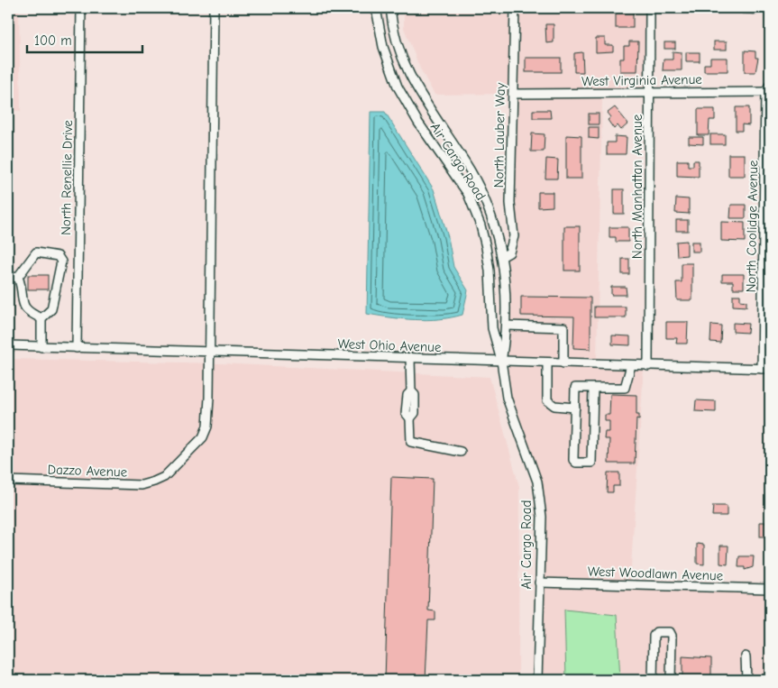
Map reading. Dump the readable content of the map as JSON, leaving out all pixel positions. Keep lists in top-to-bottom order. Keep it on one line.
{"streets":{"street":["West Virginia Avenue","North Lauber Way","Air Cargo Road","North Renellie Drive","North Manhattan Avenue","North Coolidge Avenue","West Ohio Avenue","Dazzo Avenue","West Woodlawn Avenue"]},"crossings":[["West Virginia Avenue","North Lauber Way"],["West Virginia Avenue","North Manhattan Avenue"],["West Virginia Avenue","North Coolidge Avenue"],["North Lauber Way","Air Cargo Road"],["Air Cargo Road","West Ohio Avenue"],["Air Cargo Road","West Woodlawn Avenue"],["North Renellie Drive","West Ohio Avenue"],["North Manhattan Avenue","West Ohio Avenue"],["North Coolidge Avenue","West Ohio Avenue"],["West Ohio Avenue","Dazzo Avenue"]],"scale_bar":"100 m"}
